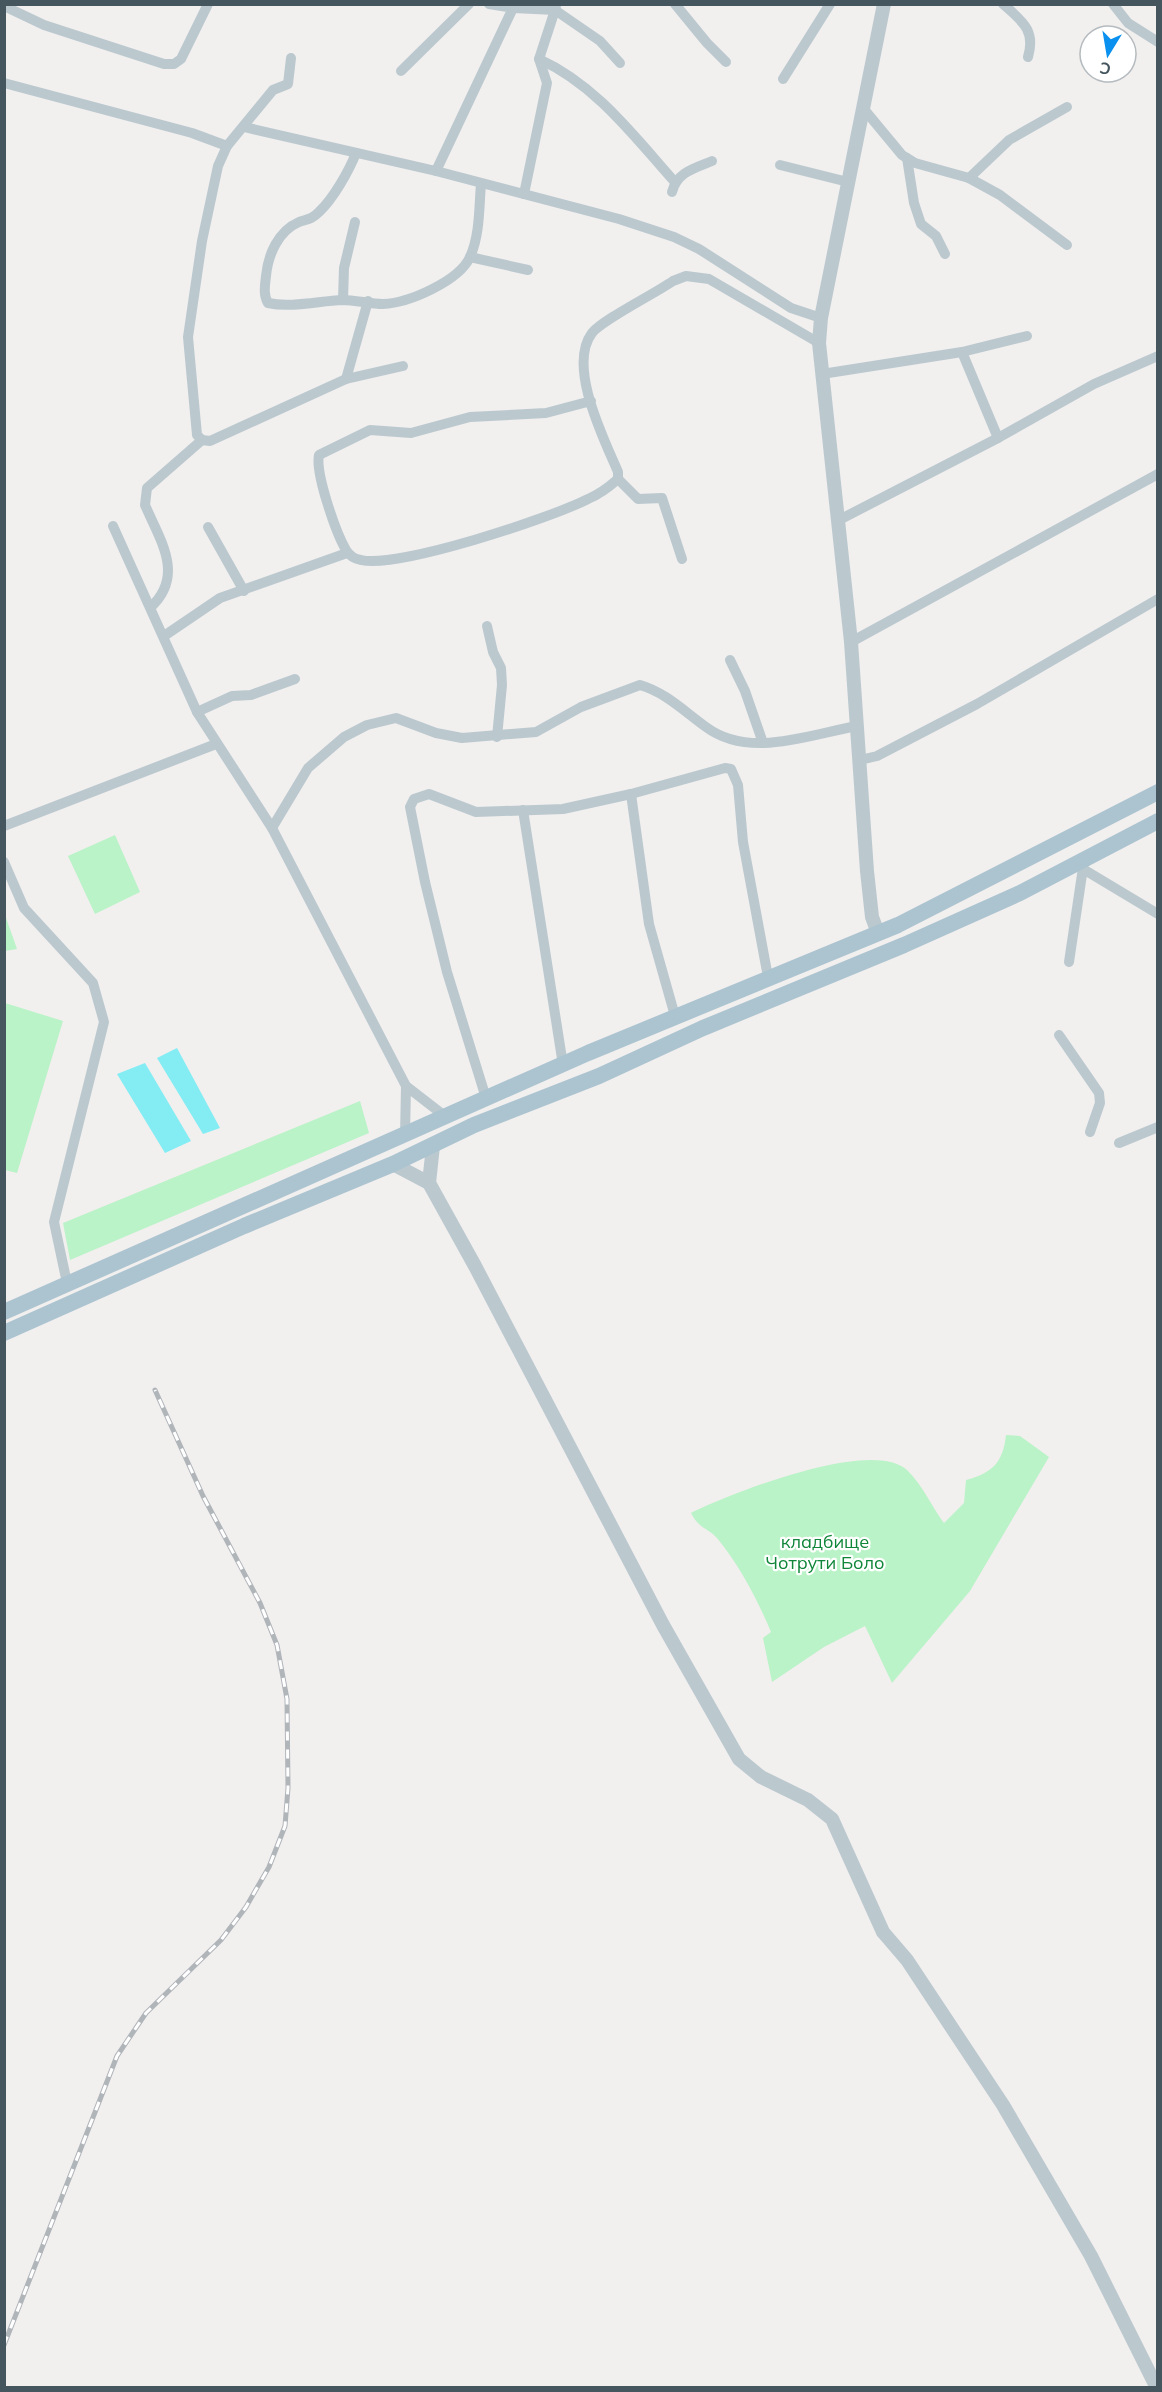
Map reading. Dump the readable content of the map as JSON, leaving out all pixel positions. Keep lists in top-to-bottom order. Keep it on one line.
{"parks":["кладбище Чотрути Боло"],"north":"bottom"}
